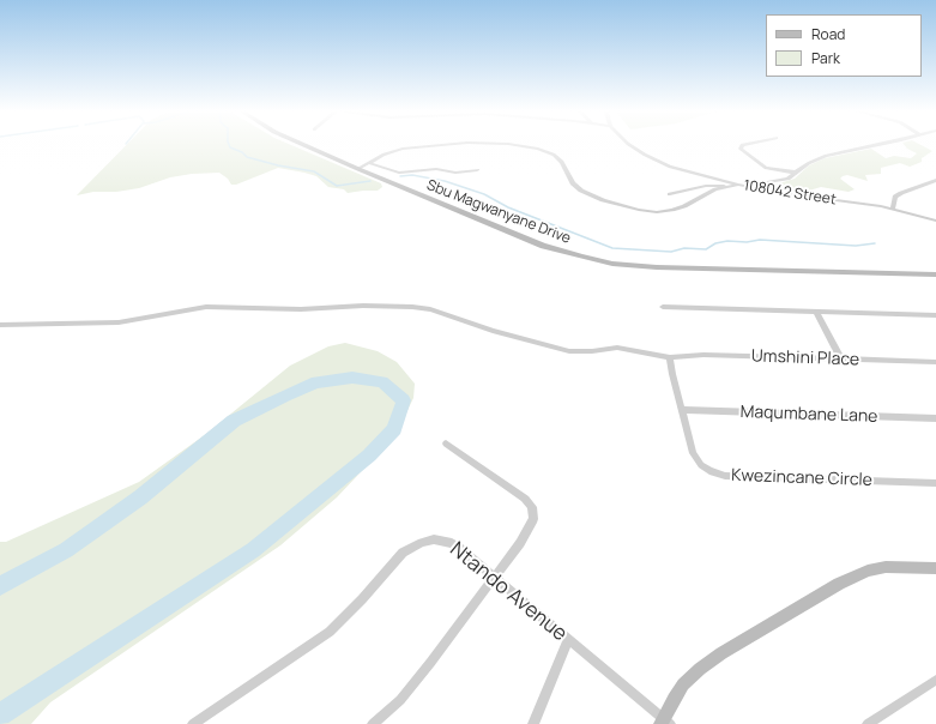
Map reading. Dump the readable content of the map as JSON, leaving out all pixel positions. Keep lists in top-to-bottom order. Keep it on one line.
{"streets":{"main road":["Sbu Magwanyane Drive"],"street":["108042 Street","Umshini Place","Maqumbane Lane","Kwezincane Circle","Ntando Avenue"]},"crossings":[["108042 Street","Sbu Magwanyane Drive"],["Umshini Place","Kwezincane Circle"],["Maqumbane Lane","Kwezincane Circle"]],"legend":["Road","Park"]}
